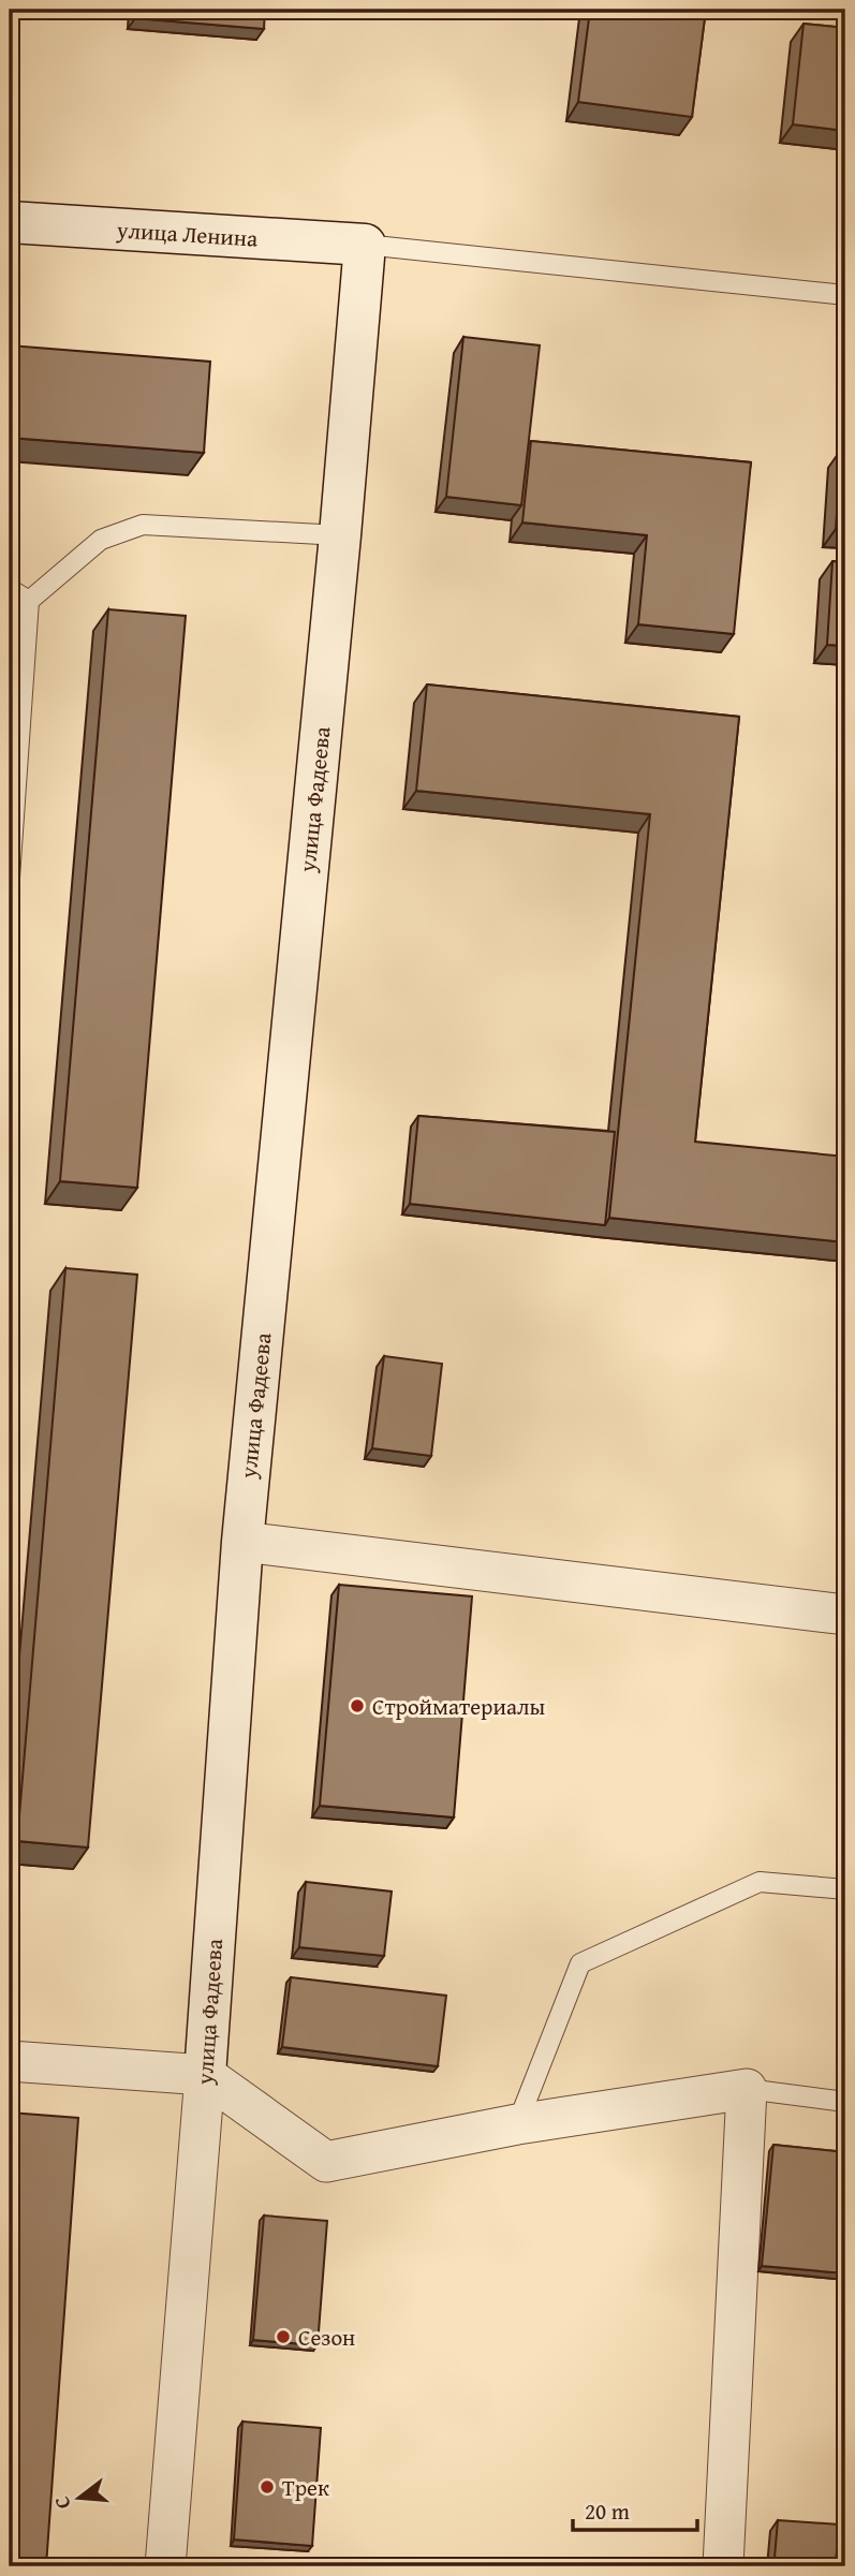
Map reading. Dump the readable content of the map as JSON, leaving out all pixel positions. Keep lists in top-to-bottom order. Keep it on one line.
{"streets":{"street":["улица Ленина","улица Фадеева"]},"crossings":[["улица Ленина","улица Фадеева"]],"places":["Стройматериалы","Сезон","Трек"],"scale_bar":"20 m","north":"left"}
